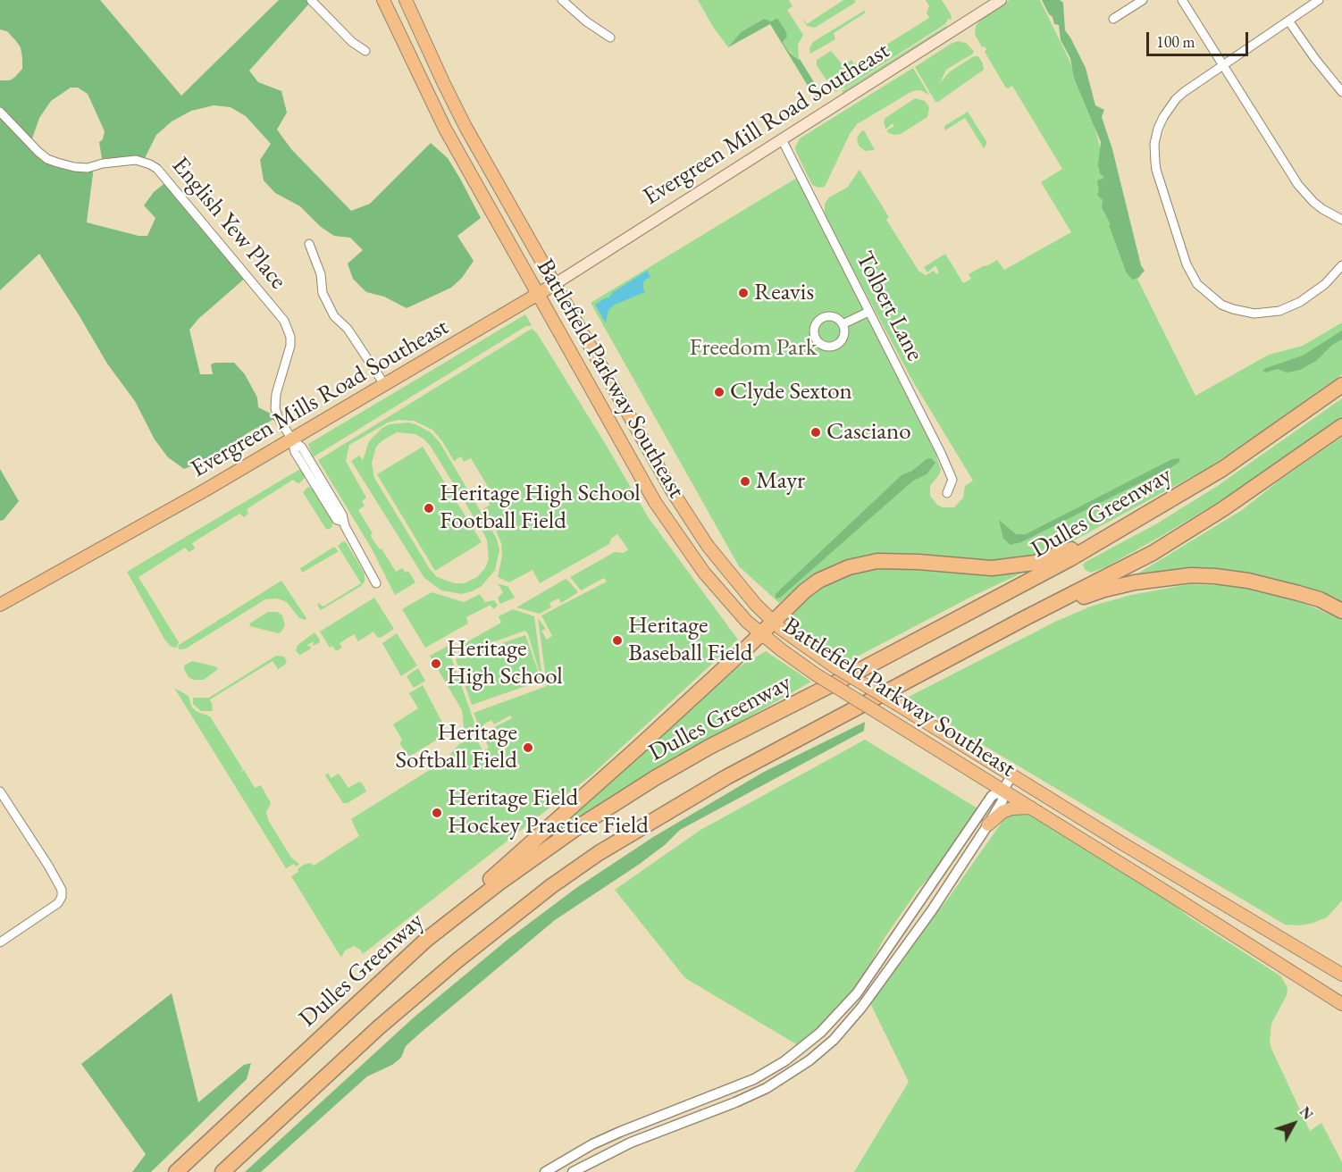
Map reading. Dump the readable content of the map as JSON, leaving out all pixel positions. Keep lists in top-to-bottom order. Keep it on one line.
{"streets":{"highway":["Dulles Greenway"],"main road":["Evergreen Mill Road Southeast","Battlefield Parkway Southeast","Evergreen Mills Road Southeast"],"street":["English Yew Place","Tolbert Lane"]},"crossings":[["Evergreen Mill Road Southeast","Tolbert Lane"],["Evergreen Mill Road Southeast","Battlefield Parkway Southeast"],["Evergreen Mill Road Southeast","Evergreen Mills Road Southeast"],["English Yew Place","Evergreen Mills Road Southeast"],["Battlefield Parkway Southeast","Evergreen Mills Road Southeast"]],"parks":["Freedom Park"],"places":["Reavis","Clyde Sexton","Casciano","Mayr","Heritage High School Football Field","Heritage Baseball Field","Heritage High School","Heritage Softball Field","Heritage Field Hockey Practice Field"],"scale_bar":"100 m","north":"top right"}
